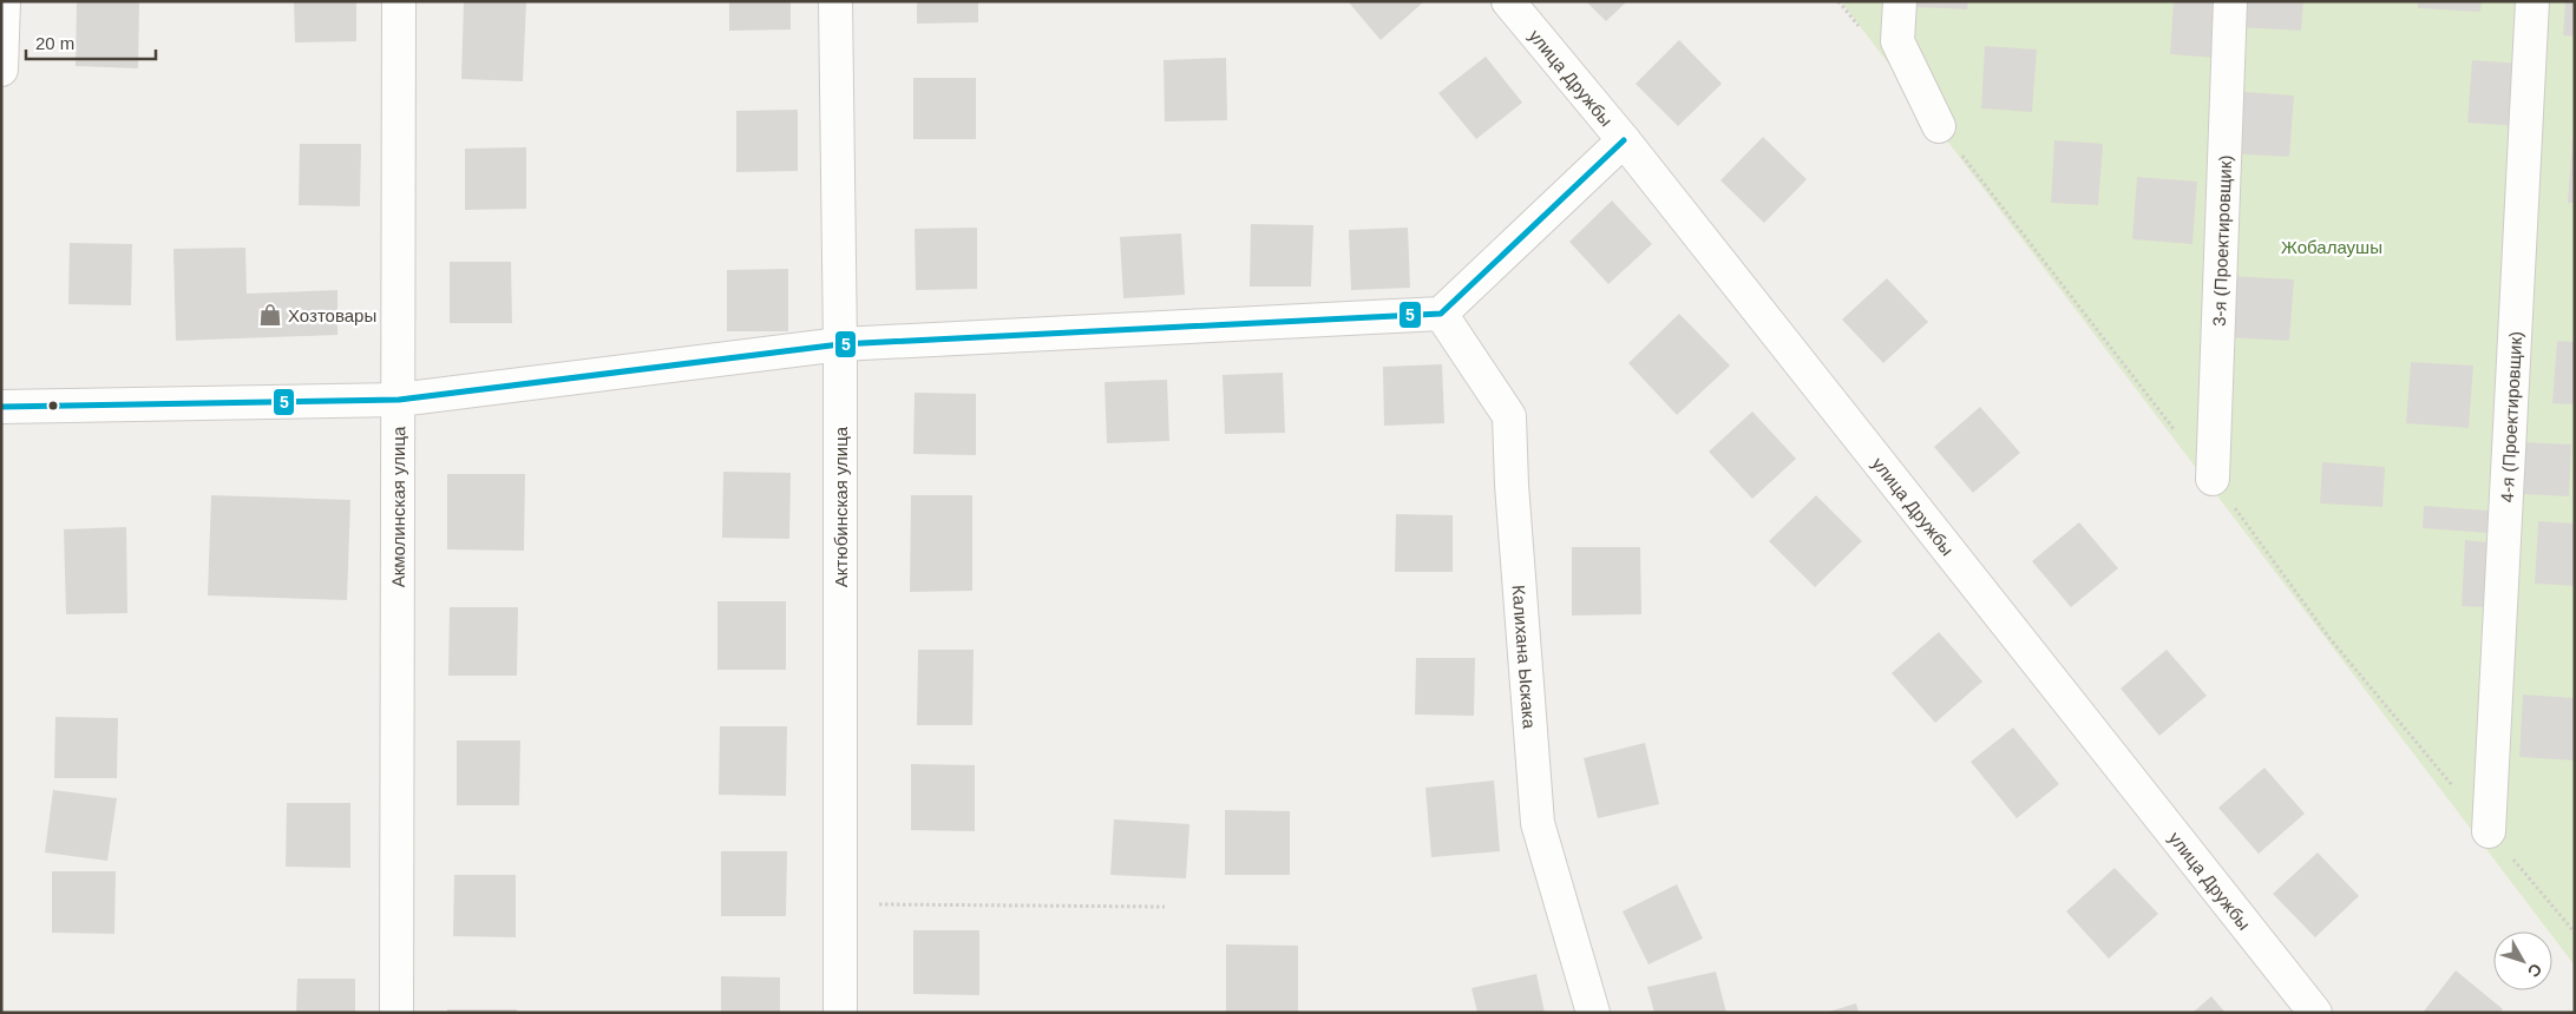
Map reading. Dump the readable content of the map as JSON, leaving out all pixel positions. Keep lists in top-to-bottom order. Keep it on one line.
{"streets":{"street":["улица Дружбы","3-я (Проектировщик)","4-я (Проектировщик)","Акмолинская улица","Актюбинская улица","Калихана Ыскака"]},"parks":["Жобалаушы"],"places":{"shop":["Хозтовары"]},"lines":["transit line 5"],"scale_bar":"20 m","north":"bottom right"}
